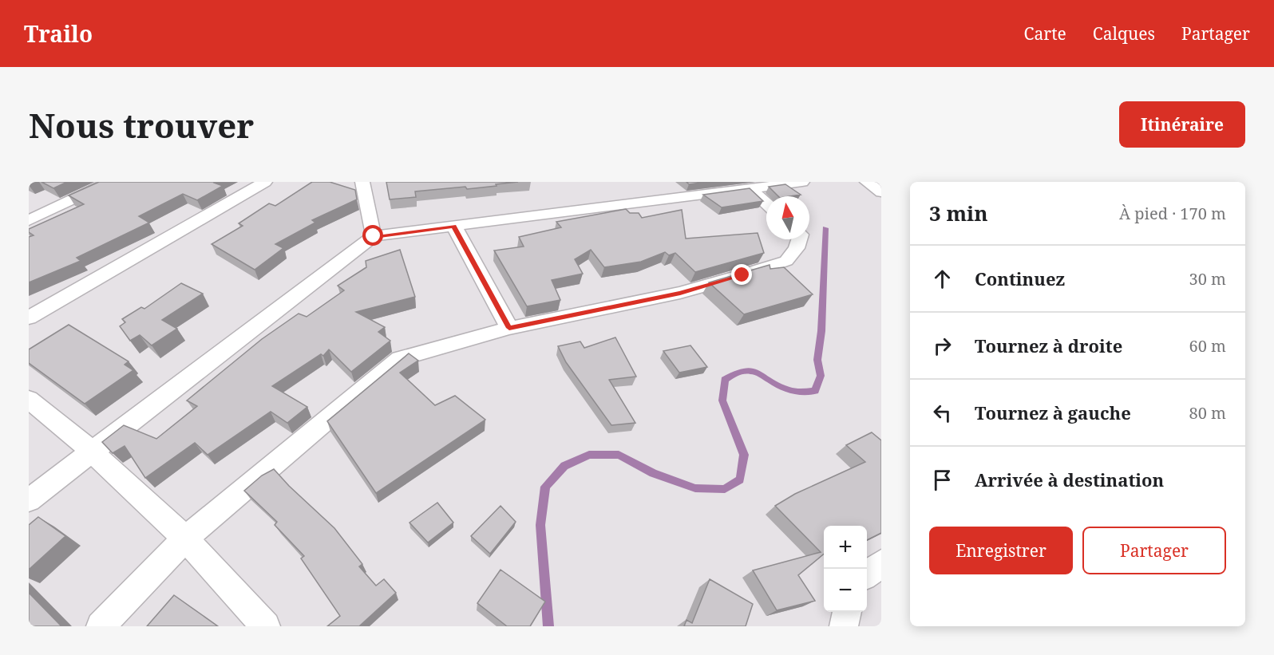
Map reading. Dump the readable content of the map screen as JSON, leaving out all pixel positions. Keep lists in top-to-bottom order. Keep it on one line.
{"north":"top","page":{"header":"Trailo","nav":["Carte","Calques","Partager"],"buttons":["Itinéraire",["Enregistrer","Partager"]],"title":"Nous trouver","heading":["3 min","À pied · 170 m"],"list":[["Continuez","30 m"],["Tournez à droite","60 m"],["Tournez à gauche","80 m"],"Arrivée à destination"],"map_buttons":["+","−"]}}
